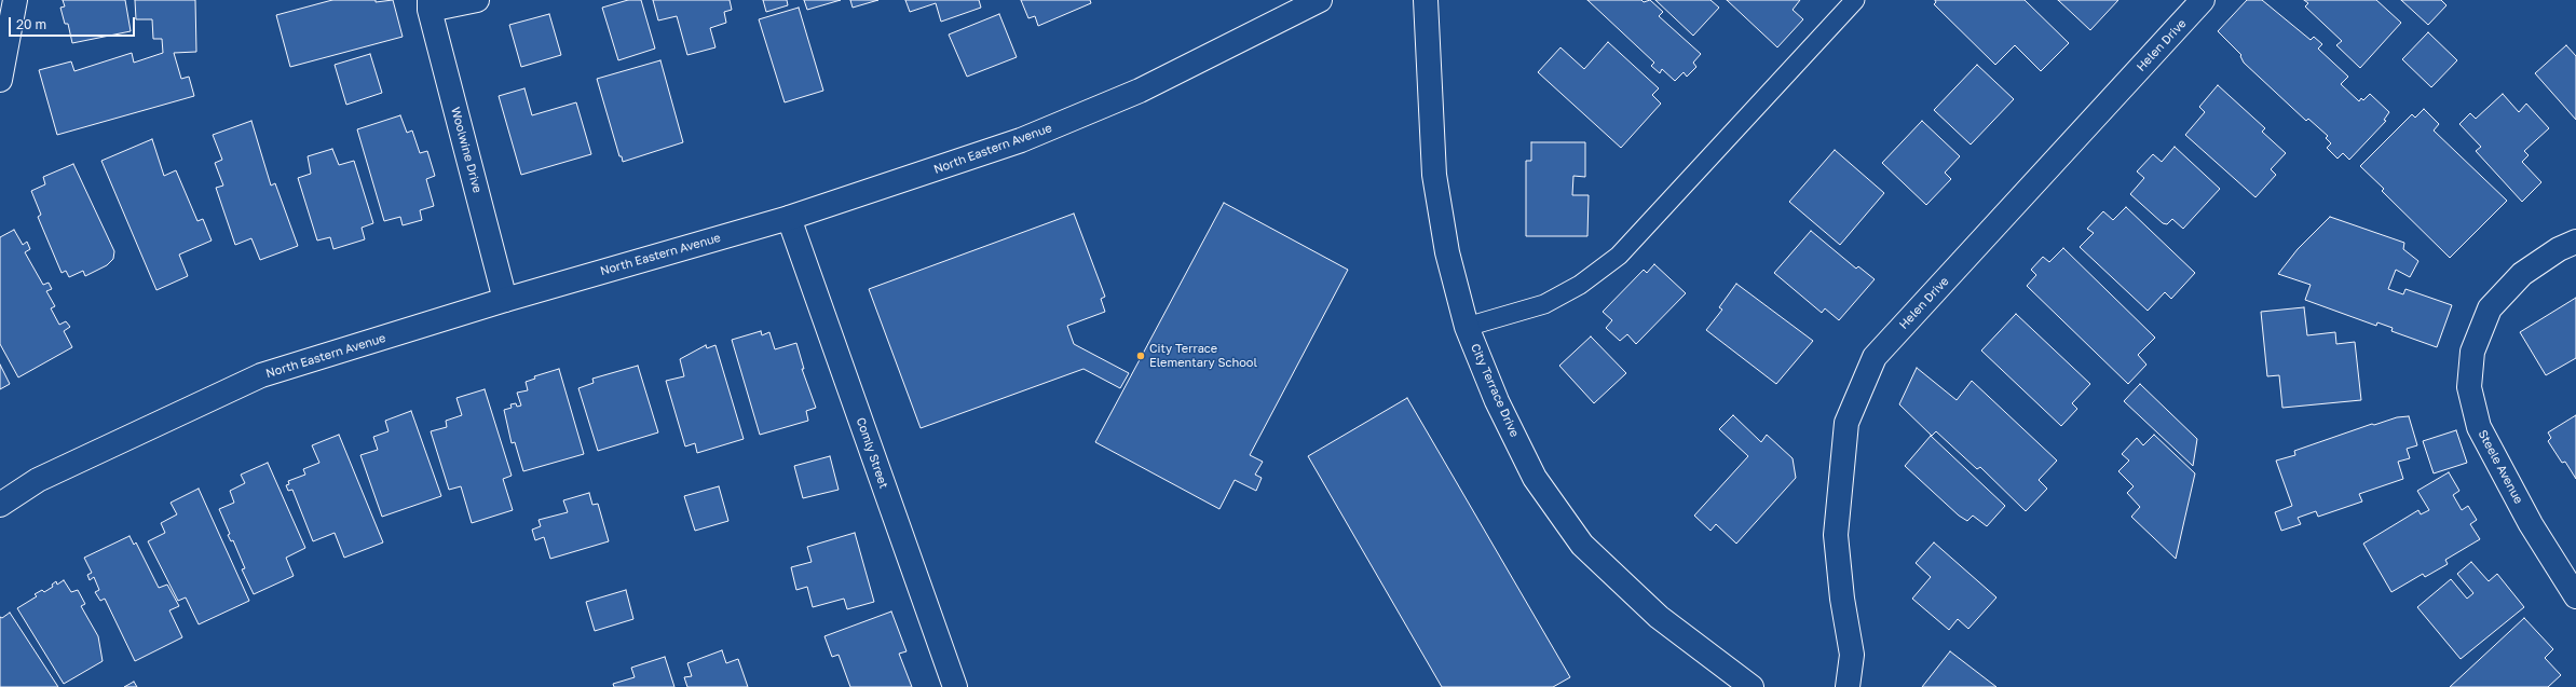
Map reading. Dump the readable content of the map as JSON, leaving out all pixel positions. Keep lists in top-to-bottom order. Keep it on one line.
{"streets":{"street":["Helen Drive","North Eastern Avenue","Woolwine Drive","City Terrace Drive","Comly Street","Steele Avenue"]},"crossings":[["North Eastern Avenue","Woolwine Drive"],["North Eastern Avenue","Comly Street"]],"places":["City Terrace Elementary School"],"scale_bar":"20 m"}
